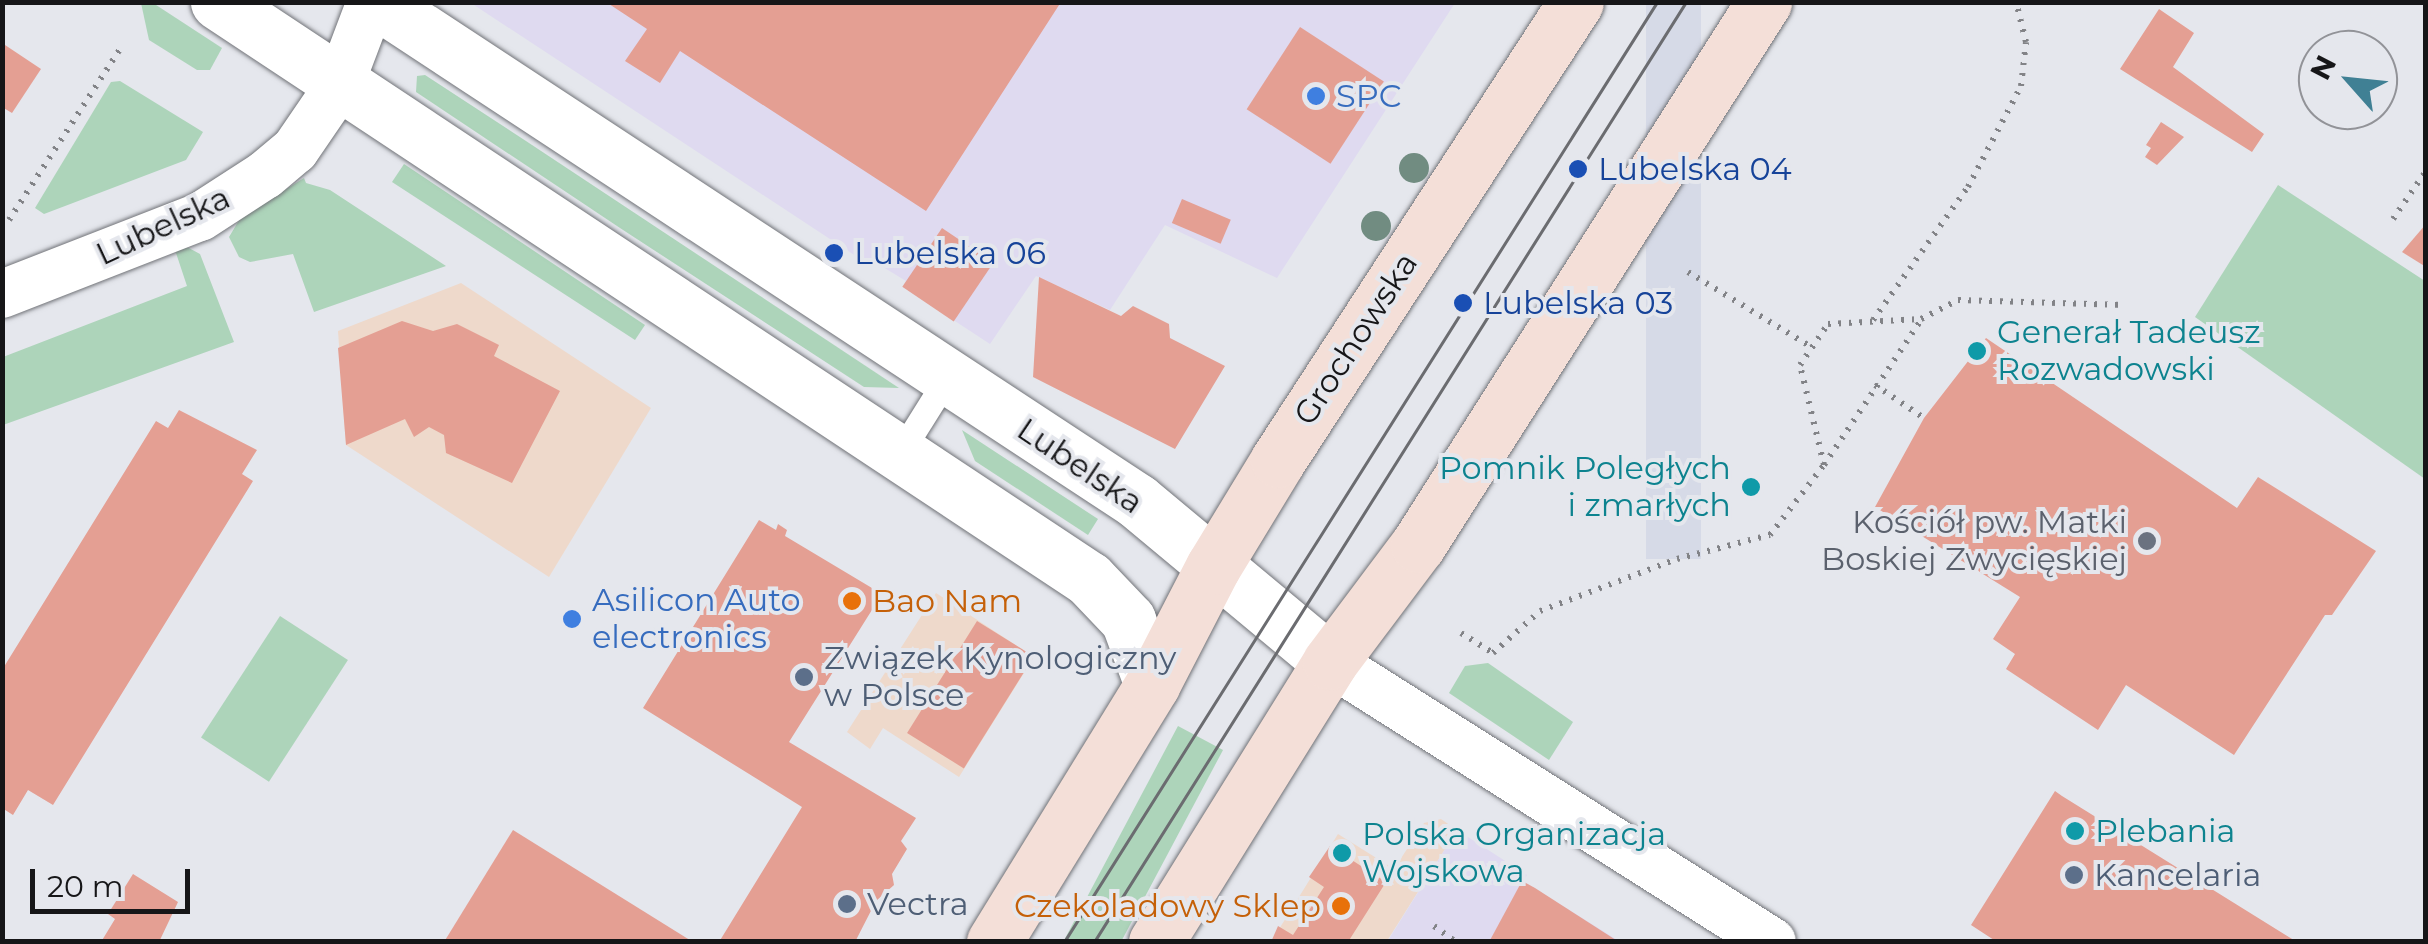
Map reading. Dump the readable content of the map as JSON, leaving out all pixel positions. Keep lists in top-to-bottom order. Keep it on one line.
{"streets":{"main road":["Grochowska"],"street":["Lubelska"]},"crossings":[["Lubelska","Grochowska"]],"places":["SPC","Lubelska 04","Lubelska 06","Lubelska 03","Generał Tadeusz Rozwadowski","Pomnik Poległych i zmarłych","Kościół pw. Matki Boskiej Zwycięskiej","Bao Nam","Asilicon Auto electronics","Związek Kynologiczny w Polsce","Plebania","Polska Organizacja Wojskowa","Kancelaria","Vectra","Czekoladowy Sklep"],"scale_bar":"20 m","north":"top left"}
